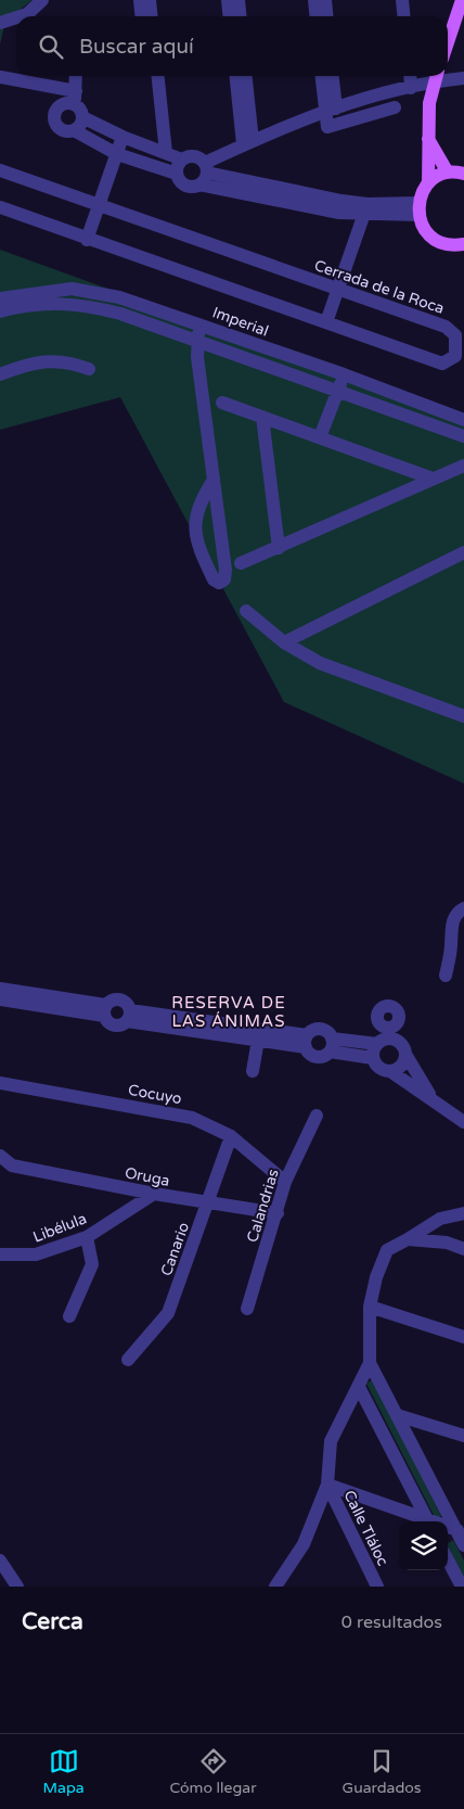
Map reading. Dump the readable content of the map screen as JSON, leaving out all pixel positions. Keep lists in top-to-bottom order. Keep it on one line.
{"streets":{"street":["Cerrada de la Roca","Imperial","Cocuyo","Oruga","Calandrias","Libélula","Canario","Calle Tláloc"]},"crossings":[["Cocuyo","Calandrias"],["Cocuyo","Canario"],["Oruga","Calandrias"],["Oruga","Libélula"],["Oruga","Canario"]],"districts":["RESERVA DE LAS ÁNIMAS"],"page":{"search":"Buscar aquí","heading":["Cerca","0 resultados"],"nav":["Mapa","Cómo llegar","Guardados"]}}
